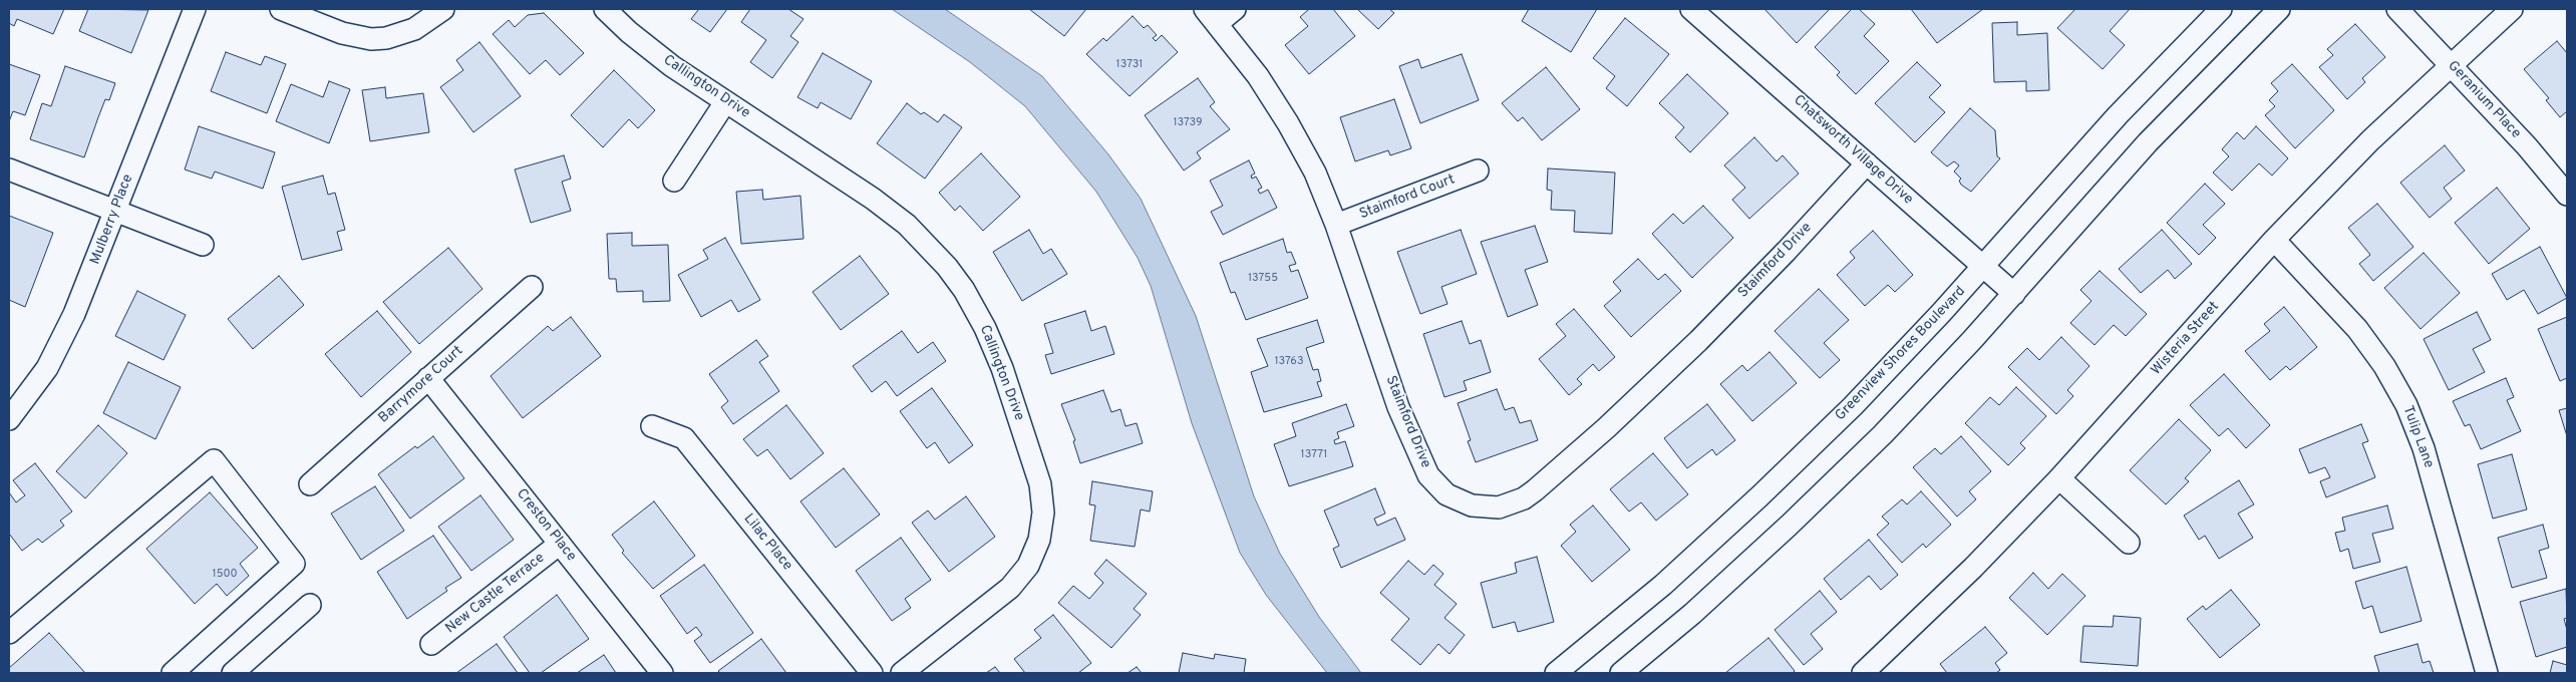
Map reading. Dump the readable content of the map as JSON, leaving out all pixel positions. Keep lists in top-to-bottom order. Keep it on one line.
{"streets":{"street":["Callington Drive","Geranium Place","Chatsworth Village Drive","Staimford Court","Mulberry Place","Staimford Drive","Wisteria Street","Greenview Shores Boulevard","Barrymore Court","Tulip Lane","Creston Place","Lilac Place","New Castle Terrace"]},"crossings":[["Geranium Place","Wisteria Street"],["Chatsworth Village Drive","Staimford Drive"],["Chatsworth Village Drive","Greenview Shores Boulevard"],["Staimford Court","Staimford Drive"],["Wisteria Street","Tulip Lane"],["Barrymore Court","Creston Place"],["Creston Place","New Castle Terrace"]],"house_numbers":["13731","13739","13755","13763","13771","1500"]}
